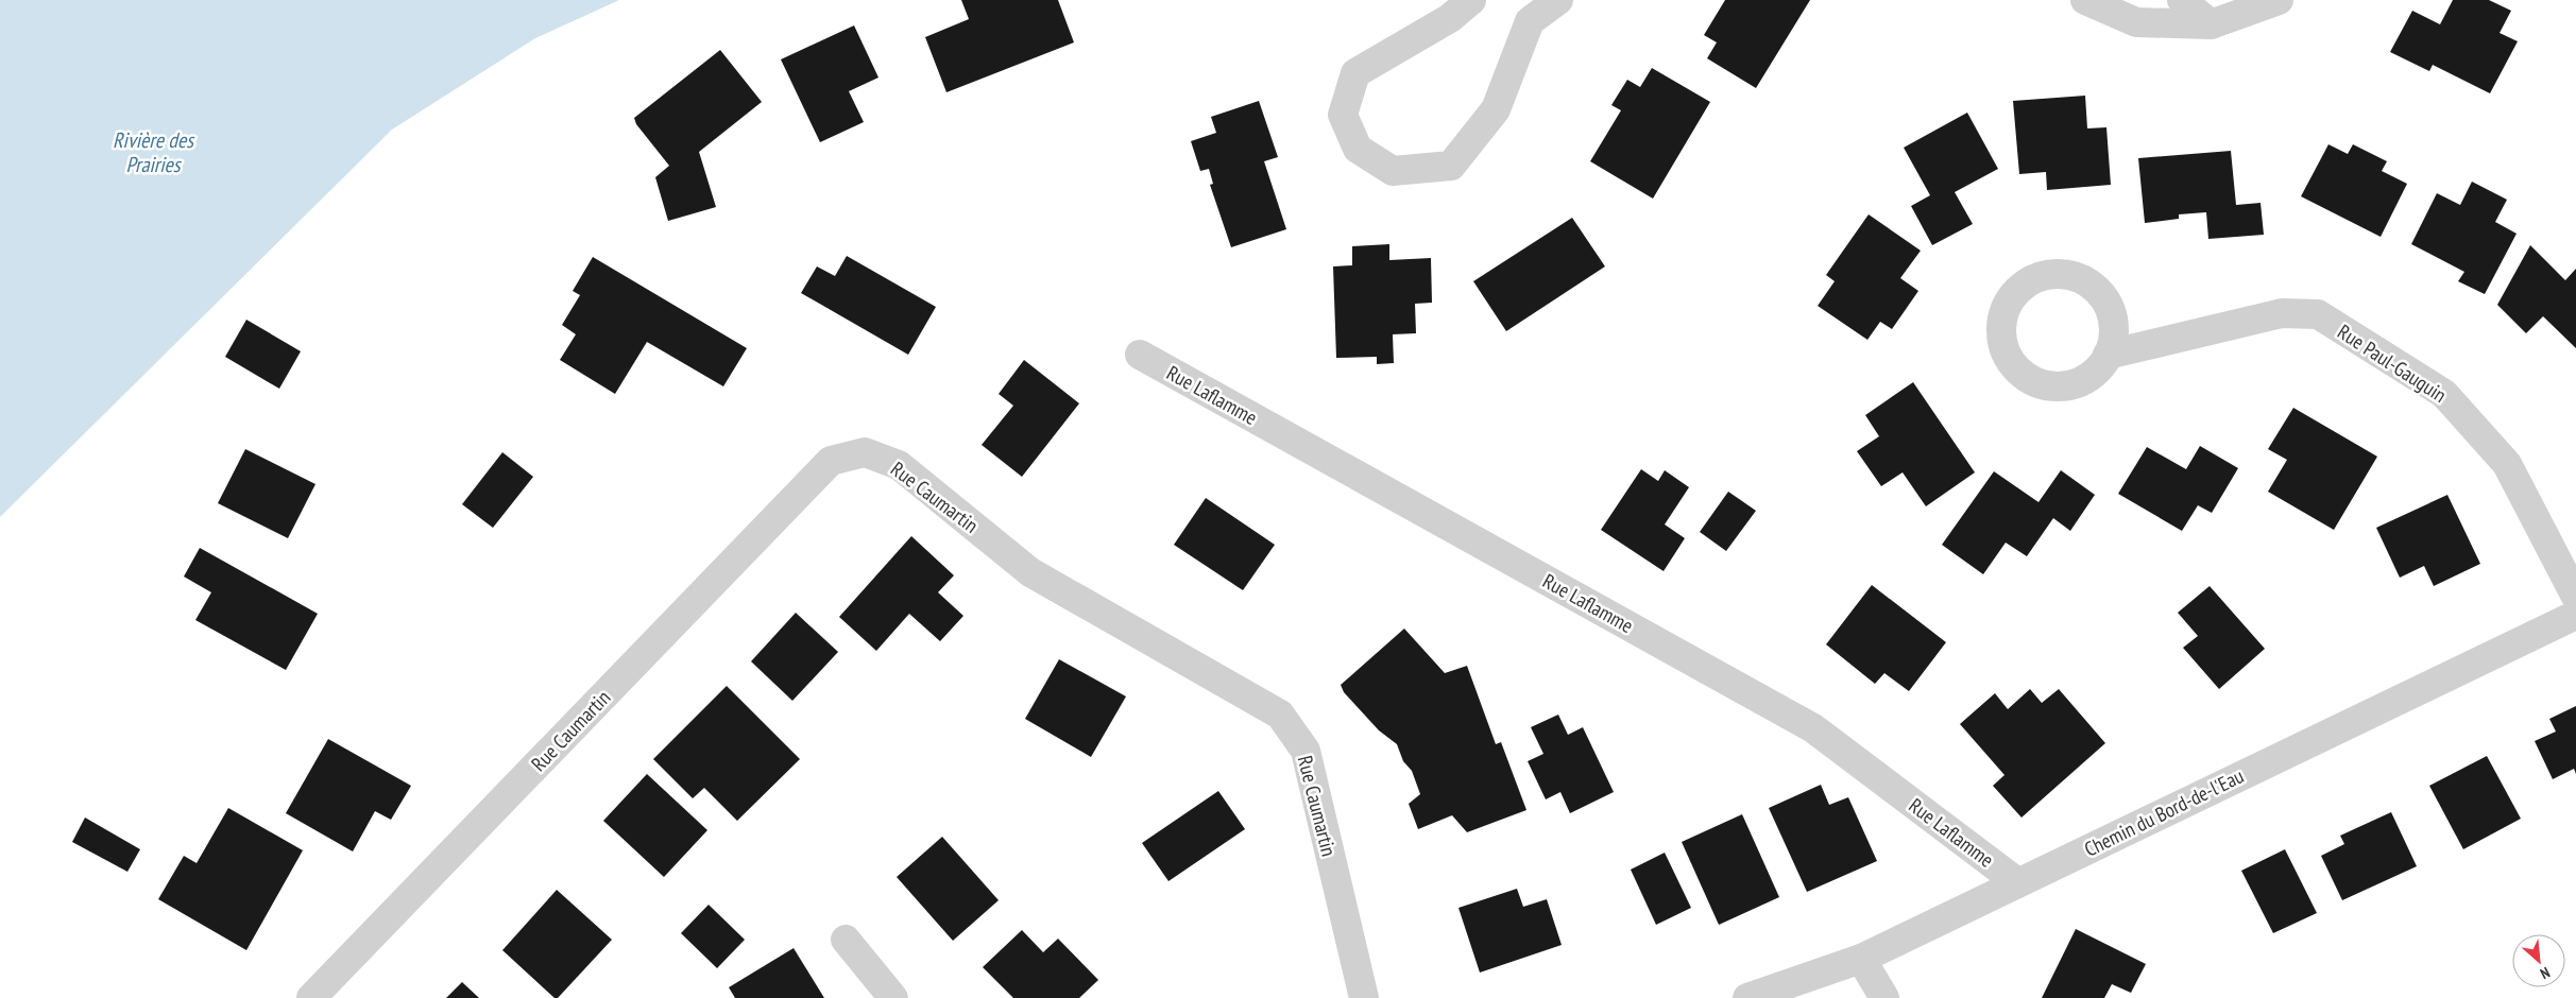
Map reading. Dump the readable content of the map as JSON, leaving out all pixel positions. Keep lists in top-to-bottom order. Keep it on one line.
{"streets":{"street":["Rue Paul-Gauguin","Rue Laflamme","Rue Caumartin","Chemin du Bord-de-l'Eau"]},"crossings":[["Rue Laflamme","Chemin du Bord-de-l'Eau"]],"water":["Rivière des Prairies"],"north":"bottom right"}
